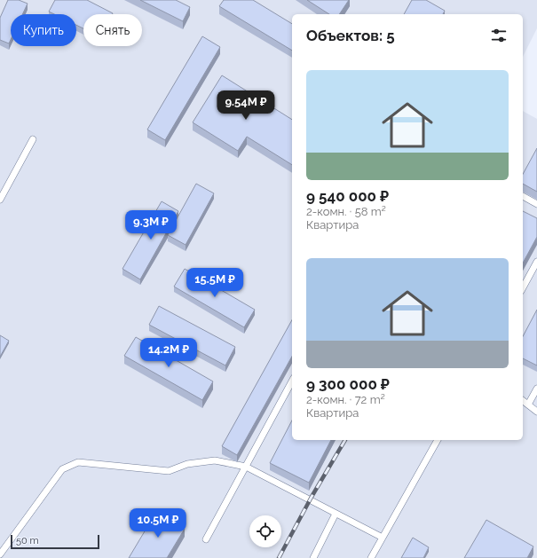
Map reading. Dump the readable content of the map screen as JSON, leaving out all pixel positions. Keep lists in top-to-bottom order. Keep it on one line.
{"scale_bar":"50 m","page":{"chip":["Купить","Снять"],"heading":"Объектов: 5","list":[{"name":"9 540 000 ₽","note":"2-комн. · 58 m² · Квартира"},{"name":"9 300 000 ₽","note":"2-комн. · 72 m² · Квартира"}],"price":["9.54M ₽","9.3M ₽","15.5M ₽","14.2M ₽","10.5M ₽"],"scale":"50 m"}}
